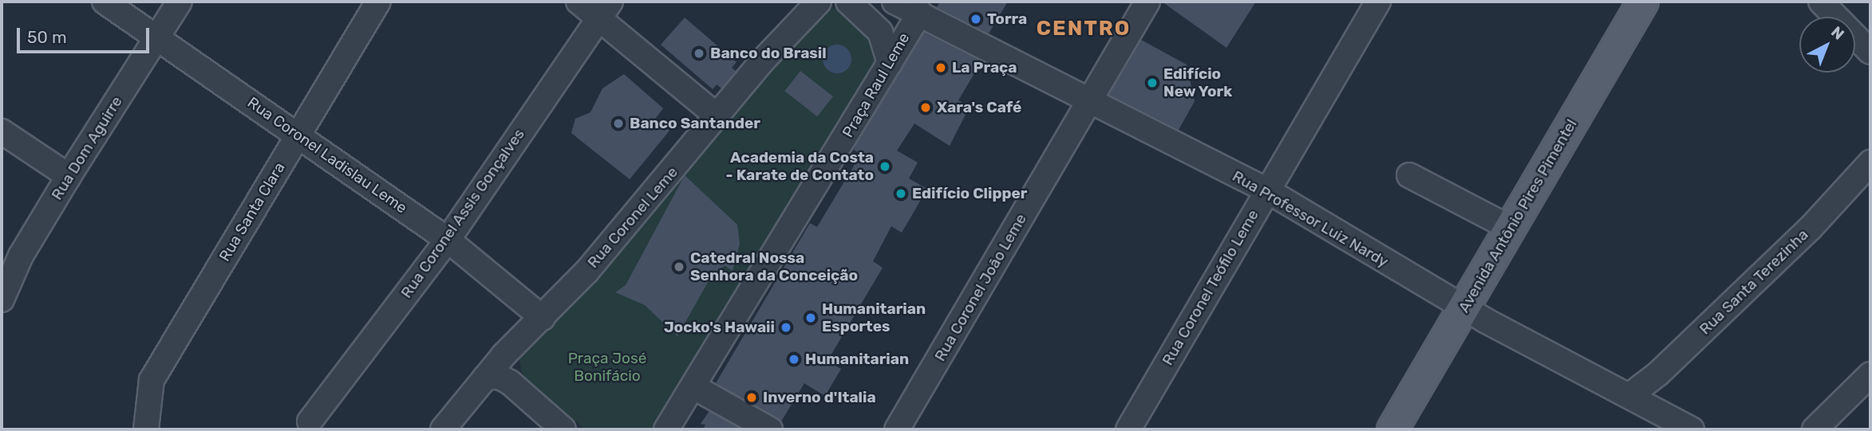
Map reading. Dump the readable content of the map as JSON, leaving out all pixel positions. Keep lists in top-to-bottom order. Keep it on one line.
{"streets":{"main road":["Avenida Antônio Pires Pimentel"],"street":["Praça Raul Leme","Rua Dom Aguirre","Rua Coronel Ladislau Leme","Rua Santa Clara","Rua Coronel Assis Gonçalves","Rua Coronel Leme","Rua Professor Luiz Nardy","Rua Santa Terezinha","Rua Coronel João Leme","Rua Coronel Teófilo Leme"]},"crossings":[["Praça Raul Leme","Rua Professor Luiz Nardy"],["Rua Dom Aguirre","Rua Coronel Ladislau Leme"],["Rua Coronel Ladislau Leme","Rua Santa Clara"],["Rua Coronel Ladislau Leme","Rua Coronel Assis Gonçalves"],["Rua Coronel Ladislau Leme","Rua Coronel Leme"],["Avenida Antônio Pires Pimentel","Rua Professor Luiz Nardy"],["Rua Professor Luiz Nardy","Rua Santa Terezinha"],["Rua Professor Luiz Nardy","Rua Coronel João Leme"],["Rua Professor Luiz Nardy","Rua Coronel Teófilo Leme"]],"districts":["CENTRO"],"parks":["Praça José Bonifácio"],"places":["Torra","Banco do Brasil","La Praça","Edifício New York","Xara's Café","Banco Santander","Academia da Costa - Karate de Contato","Edifício Clipper","Catedral Nossa Senhora da Conceição","Humanitarian Esportes","Jocko's Hawaii","Humanitarian","Inverno d'Italia"],"scale_bar":"50 m","north":"top right"}
